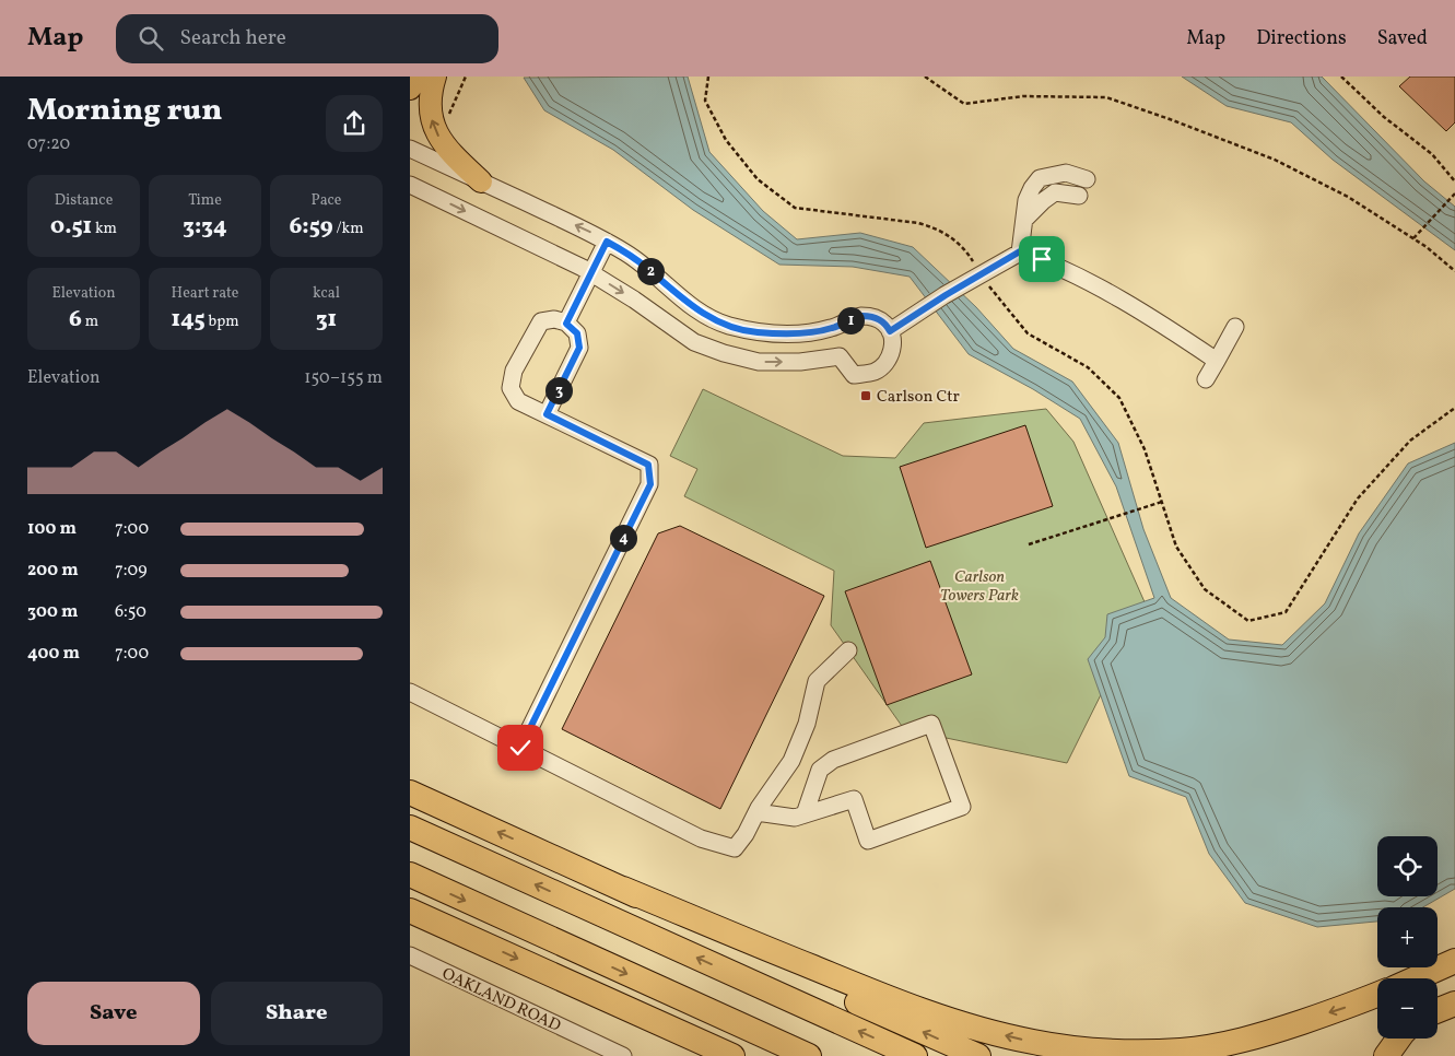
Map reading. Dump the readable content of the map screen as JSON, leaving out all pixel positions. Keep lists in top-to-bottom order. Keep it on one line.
{"streets":{"street":["OAKLAND ROAD"]},"parks":["Carlson Towers Park"],"places":{"transit":["Carlson Ctr"]},"page":{"header":"Map","search":"Search here","nav":["Map","Directions","Saved"],"heading":["Morning run","07:20"],"stats":[["Distance","0.51 km"],["Time","3:34"],["Pace","6:59 /km"],["Elevation","6 m"],["Heart rate","145 bpm"],["kcal","31"]],"pins":["2","1","3","4"],"chart":["Elevation","150–155 m"],"list":[{"name":"100 m","note":"7:00"},{"name":"200 m","note":"7:09"},{"name":"300 m","note":"6:50"},{"name":"400 m","note":"7:00"}],"map_buttons":["+","−"],"buttons":["Save","Share"]}}
